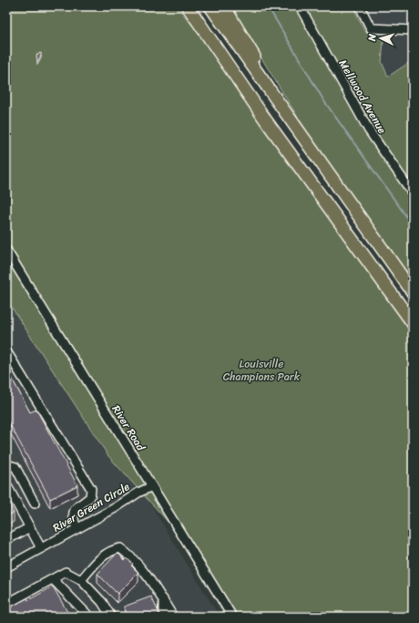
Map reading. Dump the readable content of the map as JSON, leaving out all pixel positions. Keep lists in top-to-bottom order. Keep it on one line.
{"streets":{"street":["Mellwood Avenue","River Road","River Green Circle"]},"crossings":[["River Road","River Green Circle"]],"parks":["Louisville Champions Park"],"north":"left"}
